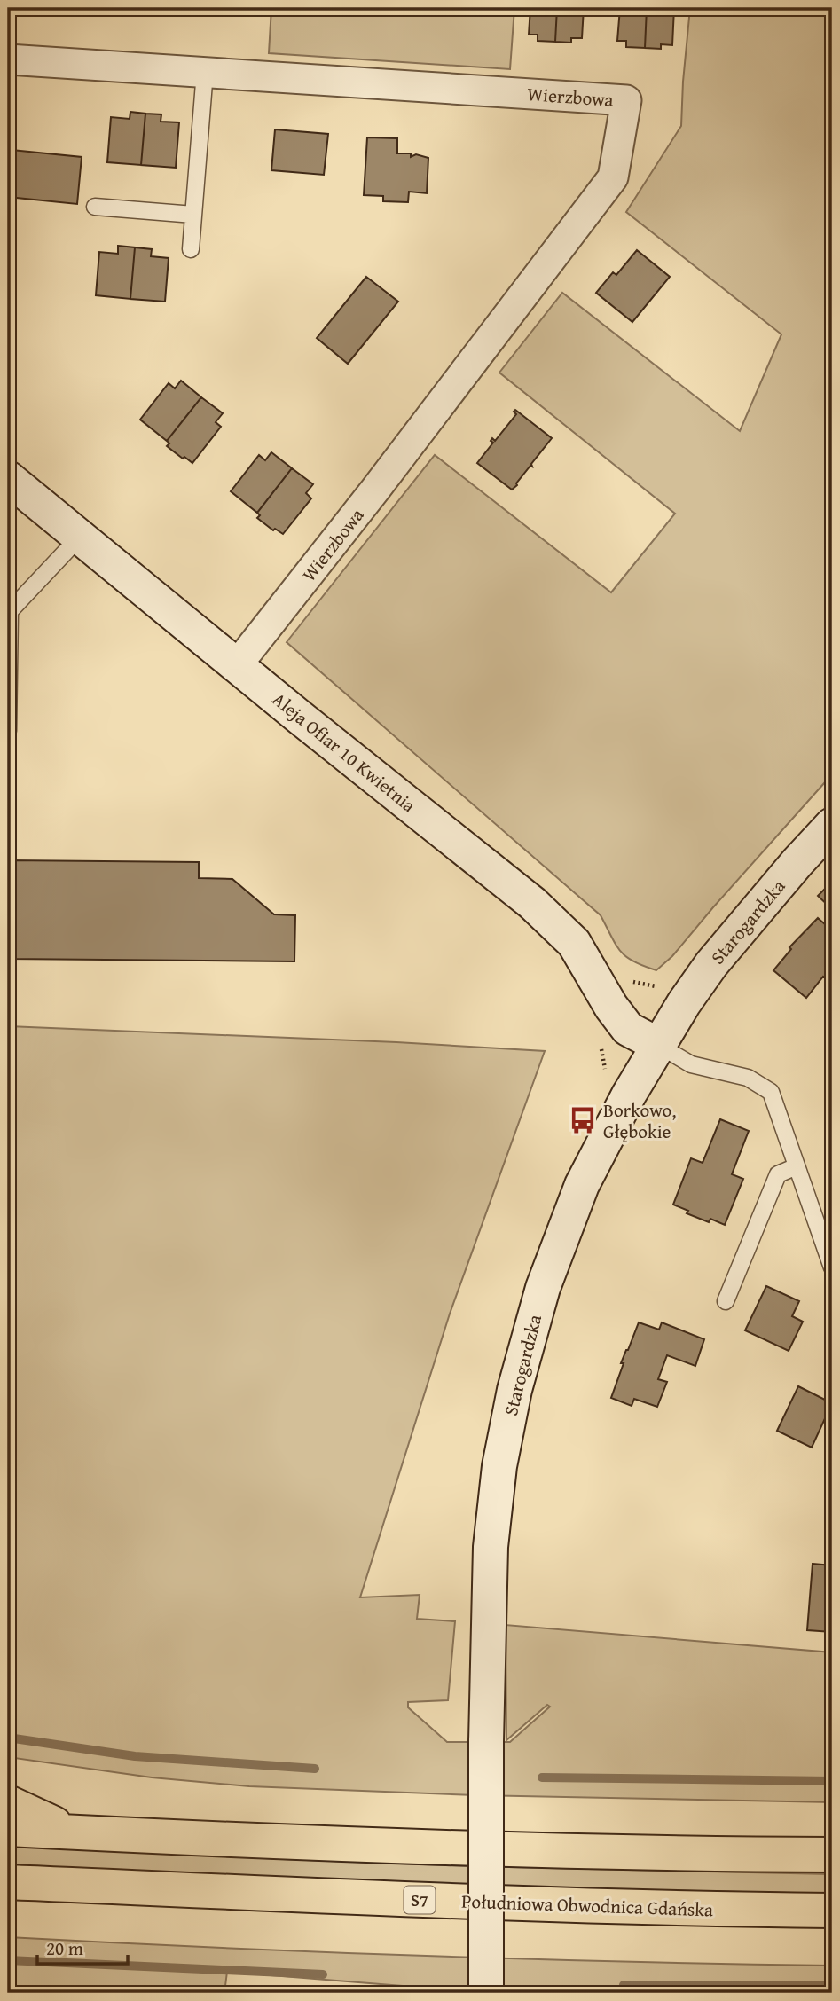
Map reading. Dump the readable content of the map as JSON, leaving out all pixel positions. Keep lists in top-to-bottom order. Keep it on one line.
{"streets":{"highway":["S7","Południowa Obwodnica Gdańska"],"main road":["Aleja Ofiar 10 Kwietnia","Starogardzka"],"street":["Wierzbowa"]},"crossings":[["Wierzbowa","Aleja Ofiar 10 Kwietnia"],["Aleja Ofiar 10 Kwietnia","Starogardzka"]],"places":{"bus stop":["Borkowo, Głębokie"]},"scale_bar":"20 m"}
